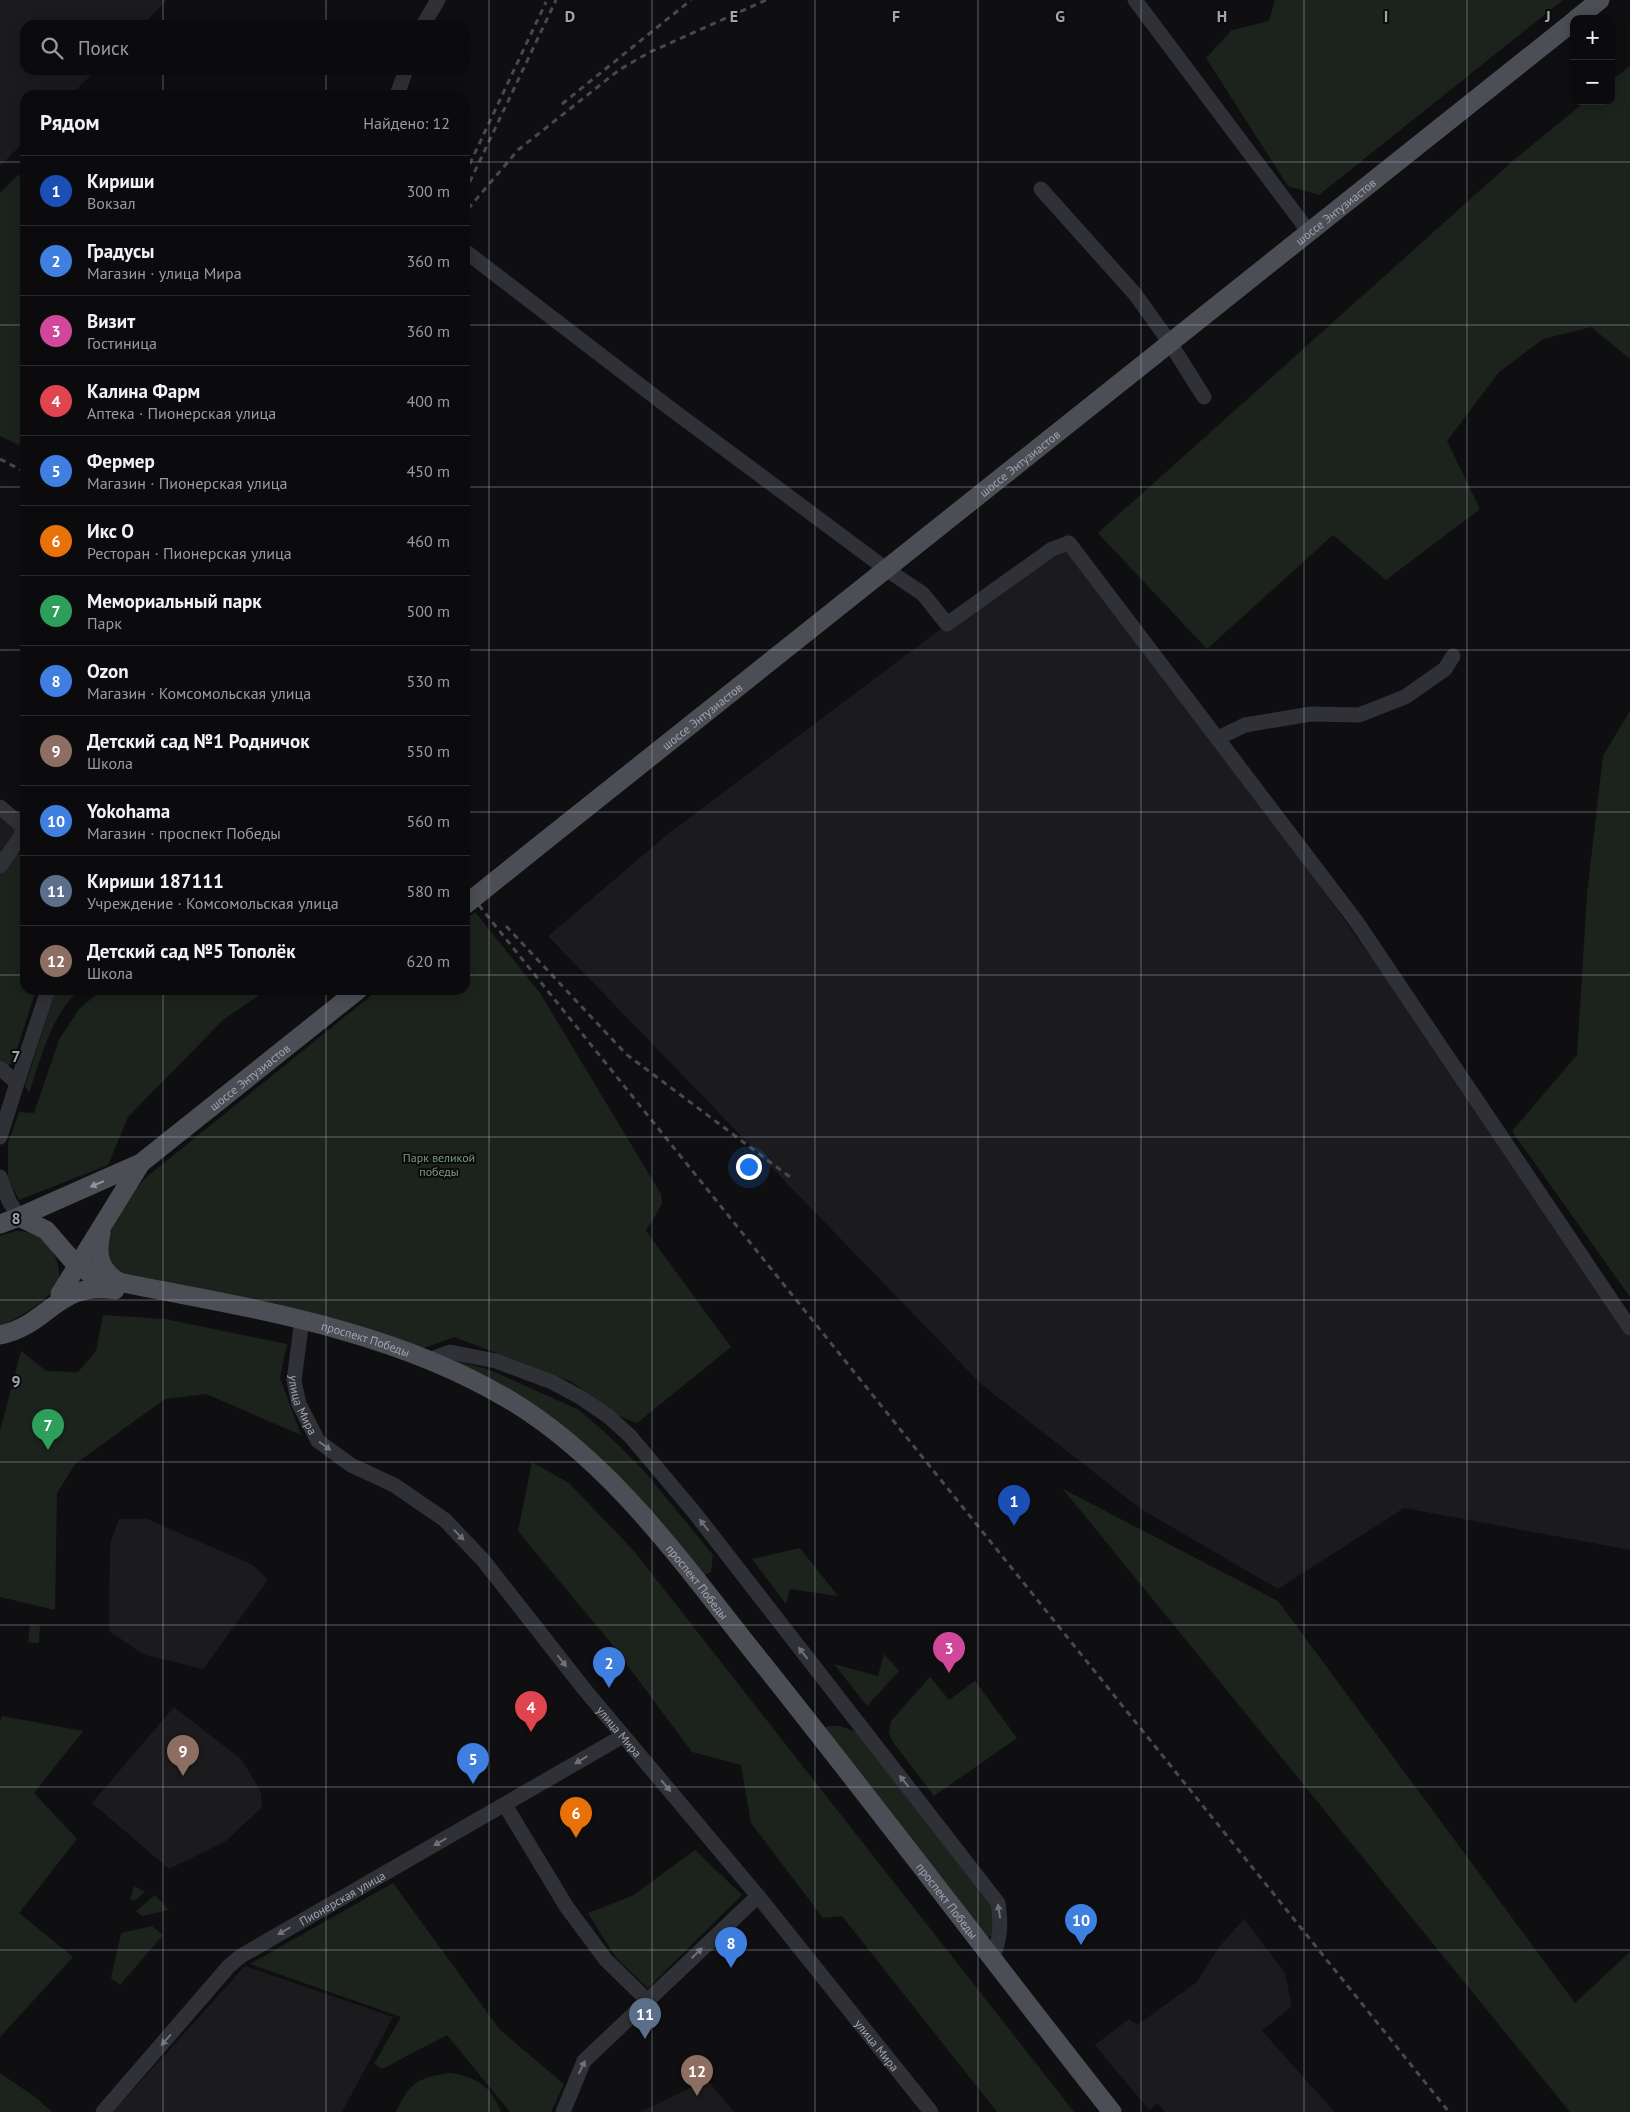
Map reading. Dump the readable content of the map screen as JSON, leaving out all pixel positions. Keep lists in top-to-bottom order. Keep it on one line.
{"streets":{"main road":["шоссе Энтузиастов","проспект Победы"],"street":["улица Мира","Пионерская улица"]},"crossings":[["проспект Победы","улица Мира"],["улица Мира","Пионерская улица"]],"one_way":["улица Мира","Пионерская улица"],"parks":["Парк великой победы"],"page":{"map_buttons":["+","−"],"search":"Поиск","heading":["Рядом","Найдено: 12"],"list":[{"mark":"1","name":"Кириши","note":"Вокзал","value":"300 m"},{"mark":"2","name":"Градусы","note":"Магазин · улица Мира","value":"360 m"},{"mark":"3","name":"Визит","note":"Гостиница","value":"360 m"},{"mark":"4","name":"Калина Фарм","note":"Аптека · Пионерская улица","value":"400 m"},{"mark":"5","name":"Фермер","note":"Магазин · Пионерская улица","value":"450 m"},{"mark":"6","name":"Икс О","note":"Ресторан · Пионерская улица","value":"460 m"},{"mark":"7","name":"Мемориальный парк","note":"Парк","value":"500 m"},{"mark":"8","name":"Ozon","note":"Магазин · Комсомольская улица","value":"530 m"},{"mark":"9","name":"Детский сад №1 Родничок","note":"Школа","value":"550 m"},{"mark":"10","name":"Yokohama","note":"Магазин · проспект Победы","value":"560 m"},{"mark":"11","name":"Кириши 187111","note":"Учреждение · Комсомольская улица","value":"580 m"},{"mark":"12","name":"Детский сад №5 Тополёк","note":"Школа","value":"620 m"}],"pins":["7","1","3","2","4","9","5","6","10","8","11","12"]},"grid":{"columns":["D","E","F","G","H","I","J"],"rows":["7","8","9"]}}
